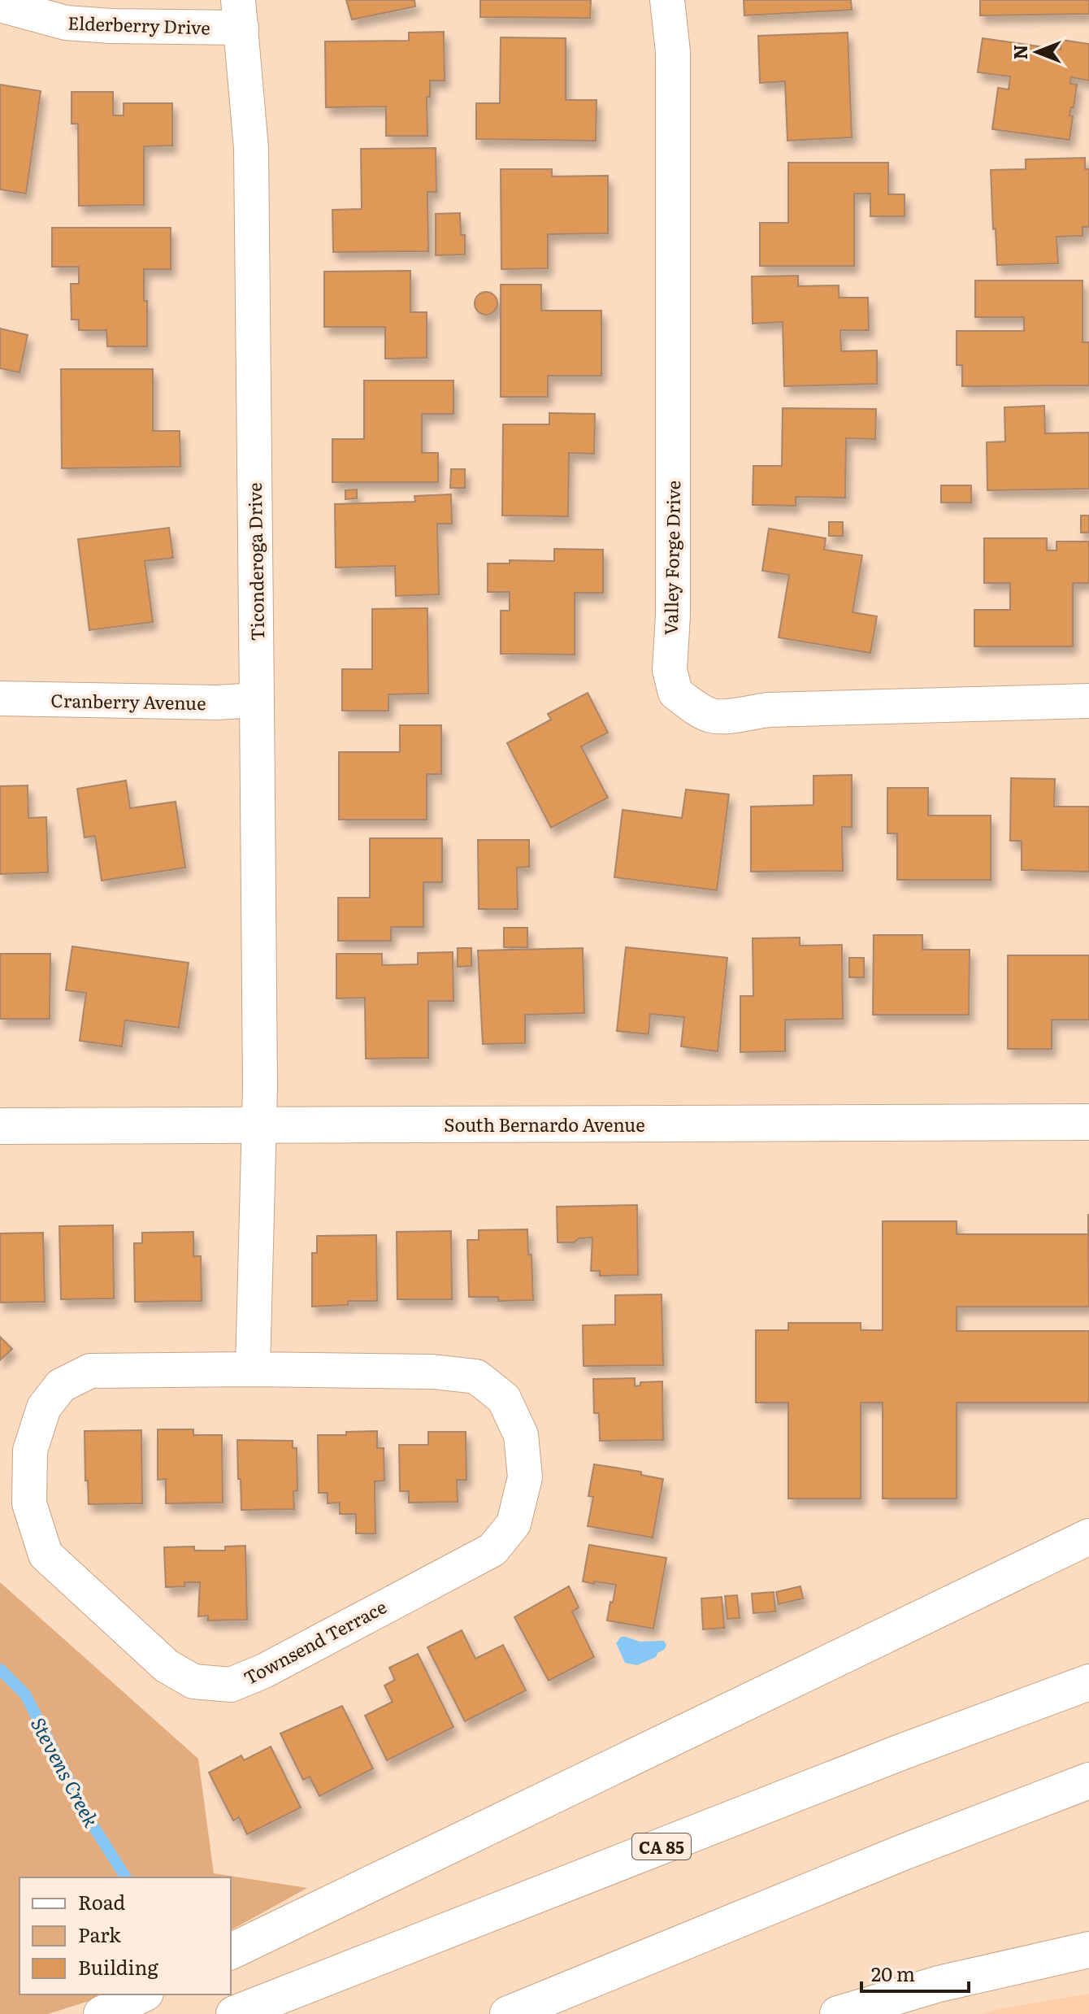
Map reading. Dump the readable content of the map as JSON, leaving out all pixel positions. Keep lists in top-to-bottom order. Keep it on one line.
{"streets":{"main road":["South Bernardo Avenue","CA 85"],"street":["Elderberry Drive","Valley Forge Drive","Ticonderoga Drive","Cranberry Avenue","Townsend Terrace"]},"crossings":[["Elderberry Drive","Ticonderoga Drive"],["Ticonderoga Drive","Cranberry Avenue"],["Ticonderoga Drive","South Bernardo Avenue"]],"water":["Stevens Creek"],"legend":["Road","Park","Building"],"scale_bar":"20 m","north":"left"}
